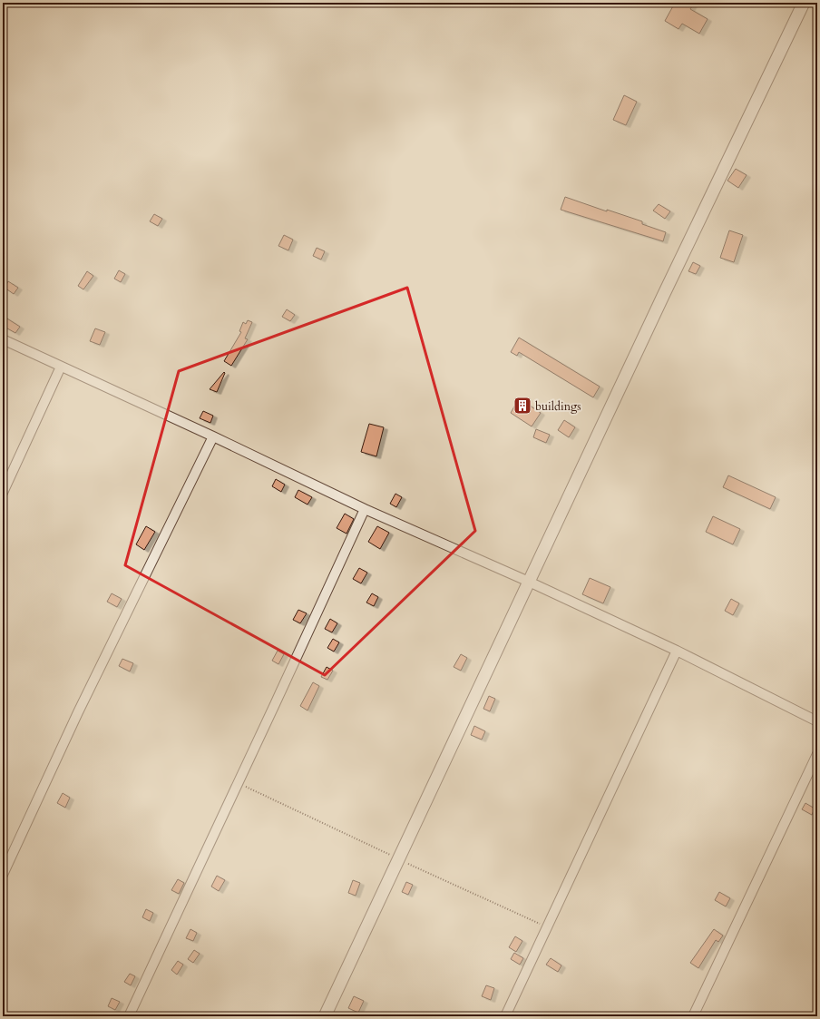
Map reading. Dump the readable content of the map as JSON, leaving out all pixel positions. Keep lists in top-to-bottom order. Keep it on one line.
{"places":{"building":["buildings"]}}
